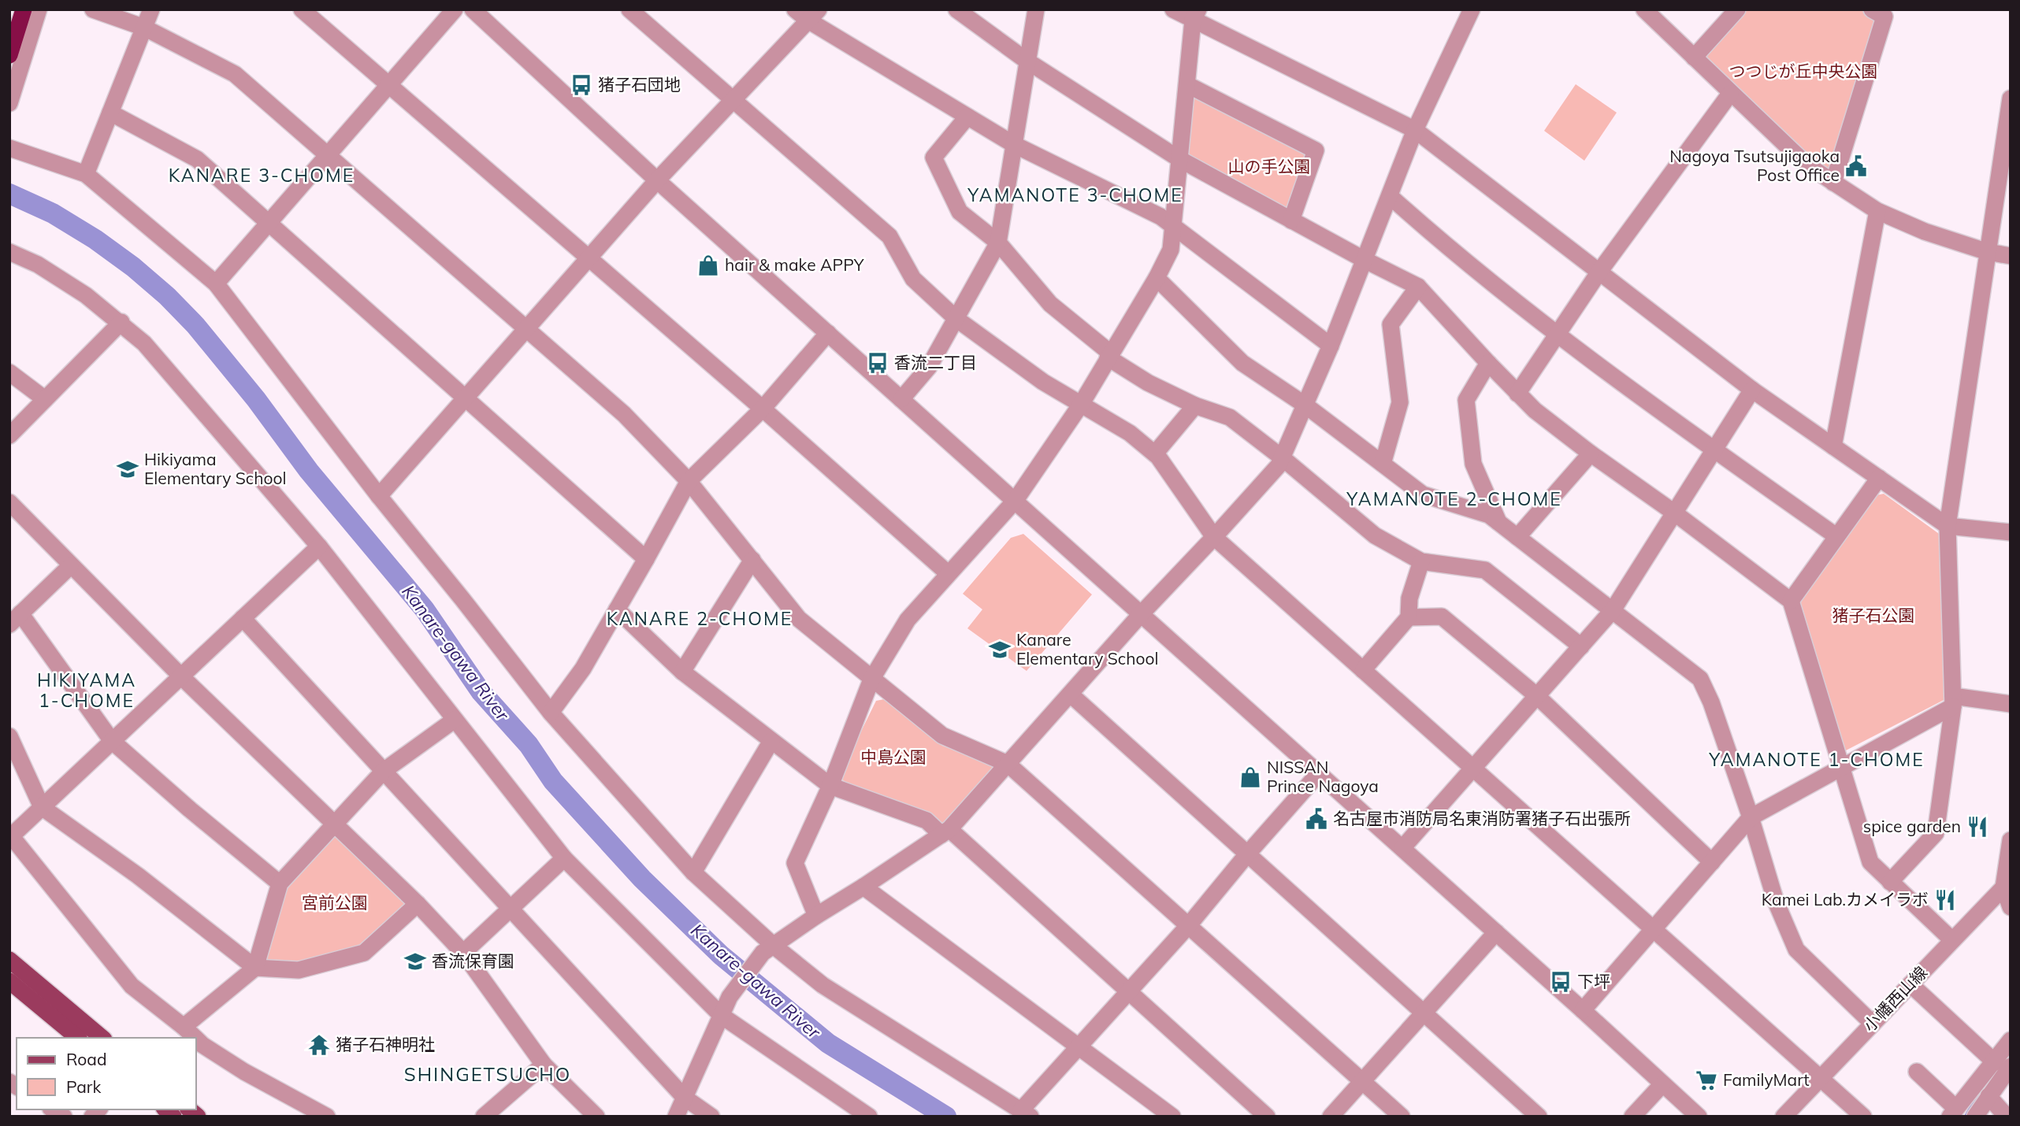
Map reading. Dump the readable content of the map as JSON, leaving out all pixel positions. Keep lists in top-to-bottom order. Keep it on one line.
{"streets":{"street":["小幡西山線"]},"districts":["KANARE 3-CHOME","YAMANOTE 3-CHOME","YAMANOTE 2-CHOME","KANARE 2-CHOME","HIKIYAMA 1-CHOME","YAMANOTE 1-CHOME","SHINGETSUCHO"],"water":["Kanare-gawa River"],"parks":["つつじが丘中央公園","山の手公園","猪子石公園","中島公園","宮前公園"],"places":{"bus stop":["猪子石団地","香流二丁目","下坪"],"public building":["Nagoya Tsutsujigaoka Post Office","名古屋市消防局名東消防署猪子石出張所"],"shop":["hair & make APPY","NISSAN Prince Nagoya"],"school or university":["Hikiyama Elementary School","Kanare Elementary School","香流保育園"],"restaurant":["spice garden","Kamei Lab.カメイラボ"],"temple":["猪子石神明社"],"supermarket":["FamilyMart"]},"legend":["Road","Park"]}
